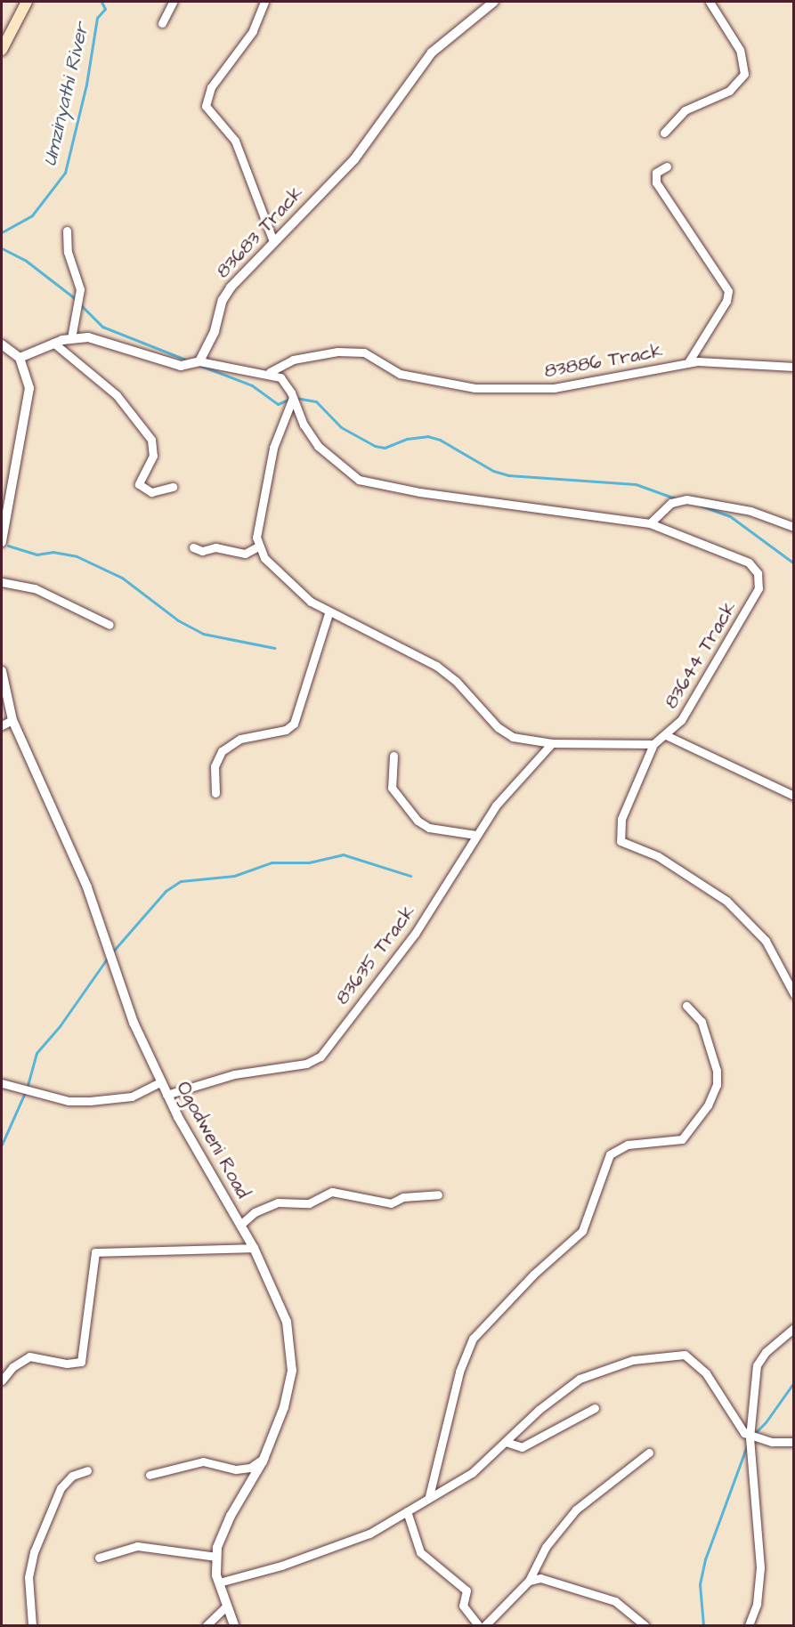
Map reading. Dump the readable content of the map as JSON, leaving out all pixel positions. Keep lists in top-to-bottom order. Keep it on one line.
{"streets":{"street":["83683 Track","83886 Track","83644 Track","83635 Track","Ogodweni Road"]},"crossings":[["83886 Track","83644 Track"],["83635 Track","Ogodweni Road"]],"water":["Umzinyathi River"]}
